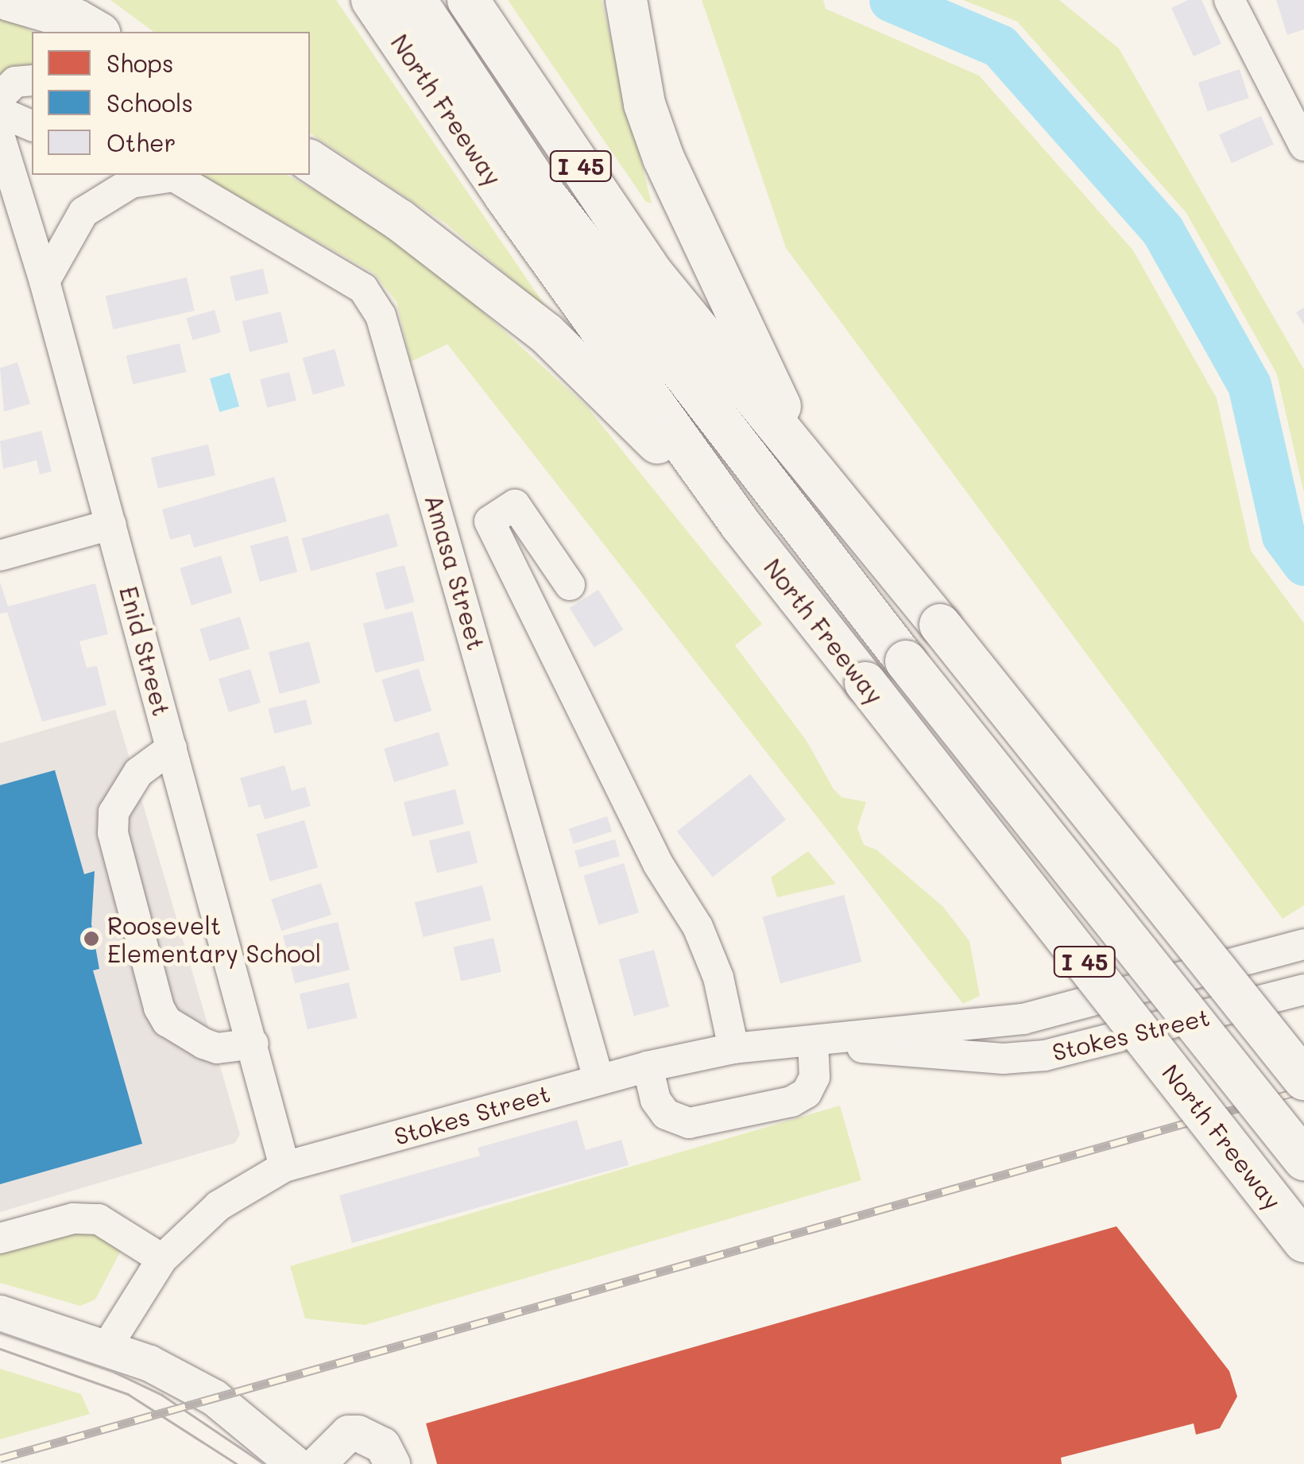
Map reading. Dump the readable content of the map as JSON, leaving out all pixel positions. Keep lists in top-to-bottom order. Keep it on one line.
{"streets":{"highway":["North Freeway","I 45"],"street":["Amasa Street","Enid Street","Stokes Street"]},"crossings":[["Amasa Street","Stokes Street"],["Enid Street","Stokes Street"]],"places":["Roosevelt Elementary School"],"legend":["Shops","Schools","Other"]}
